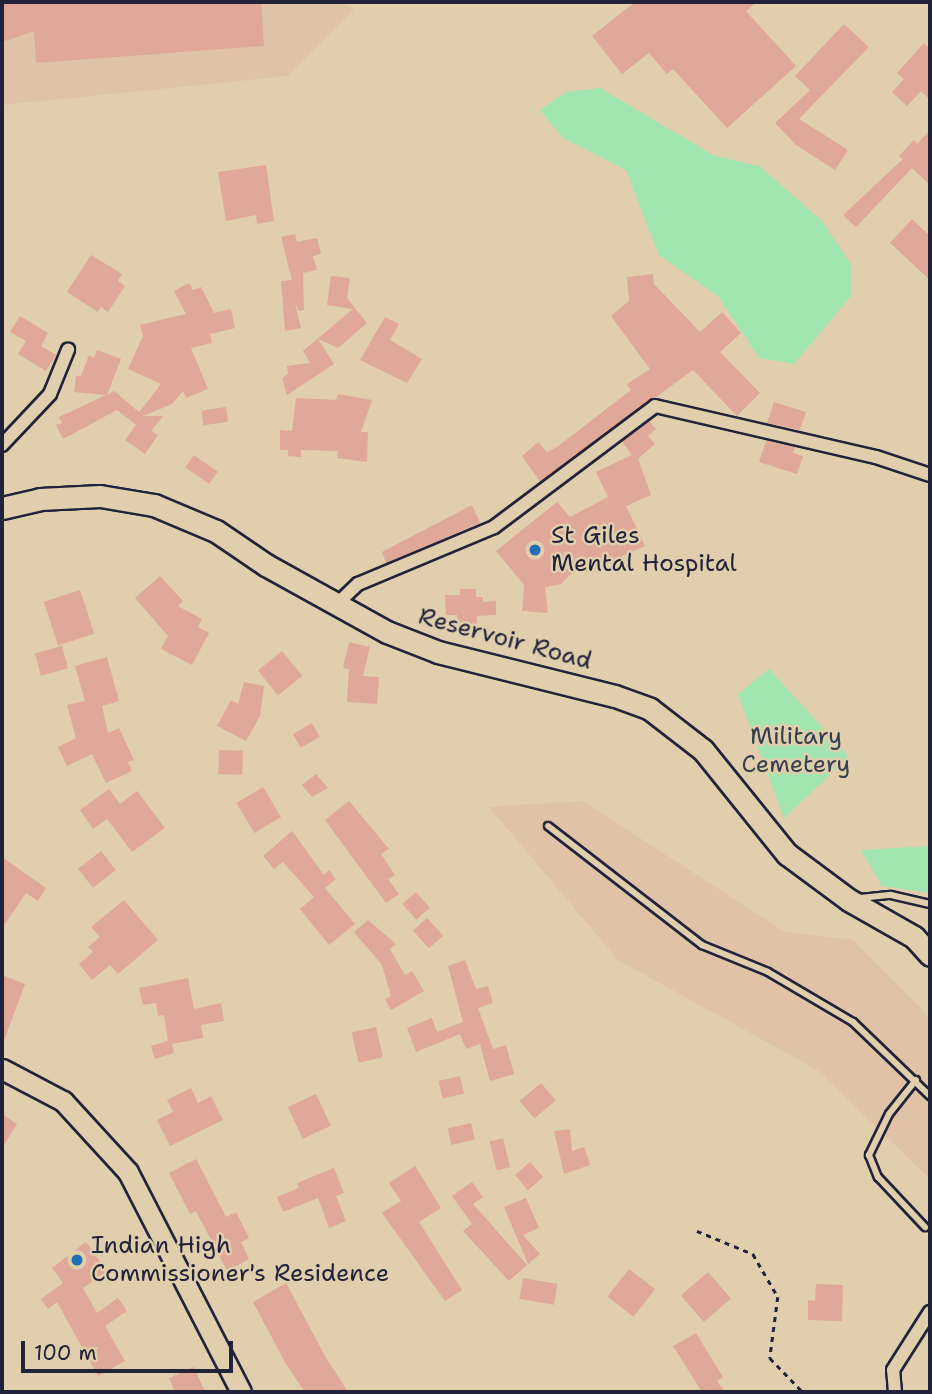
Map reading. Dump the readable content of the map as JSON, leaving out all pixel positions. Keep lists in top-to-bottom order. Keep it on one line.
{"streets":{"highway":["Reservoir Road"]},"parks":["Military Cemetery"],"places":["St Giles Mental Hospital","Indian High Commissioner's Residence"],"scale_bar":"100 m"}
